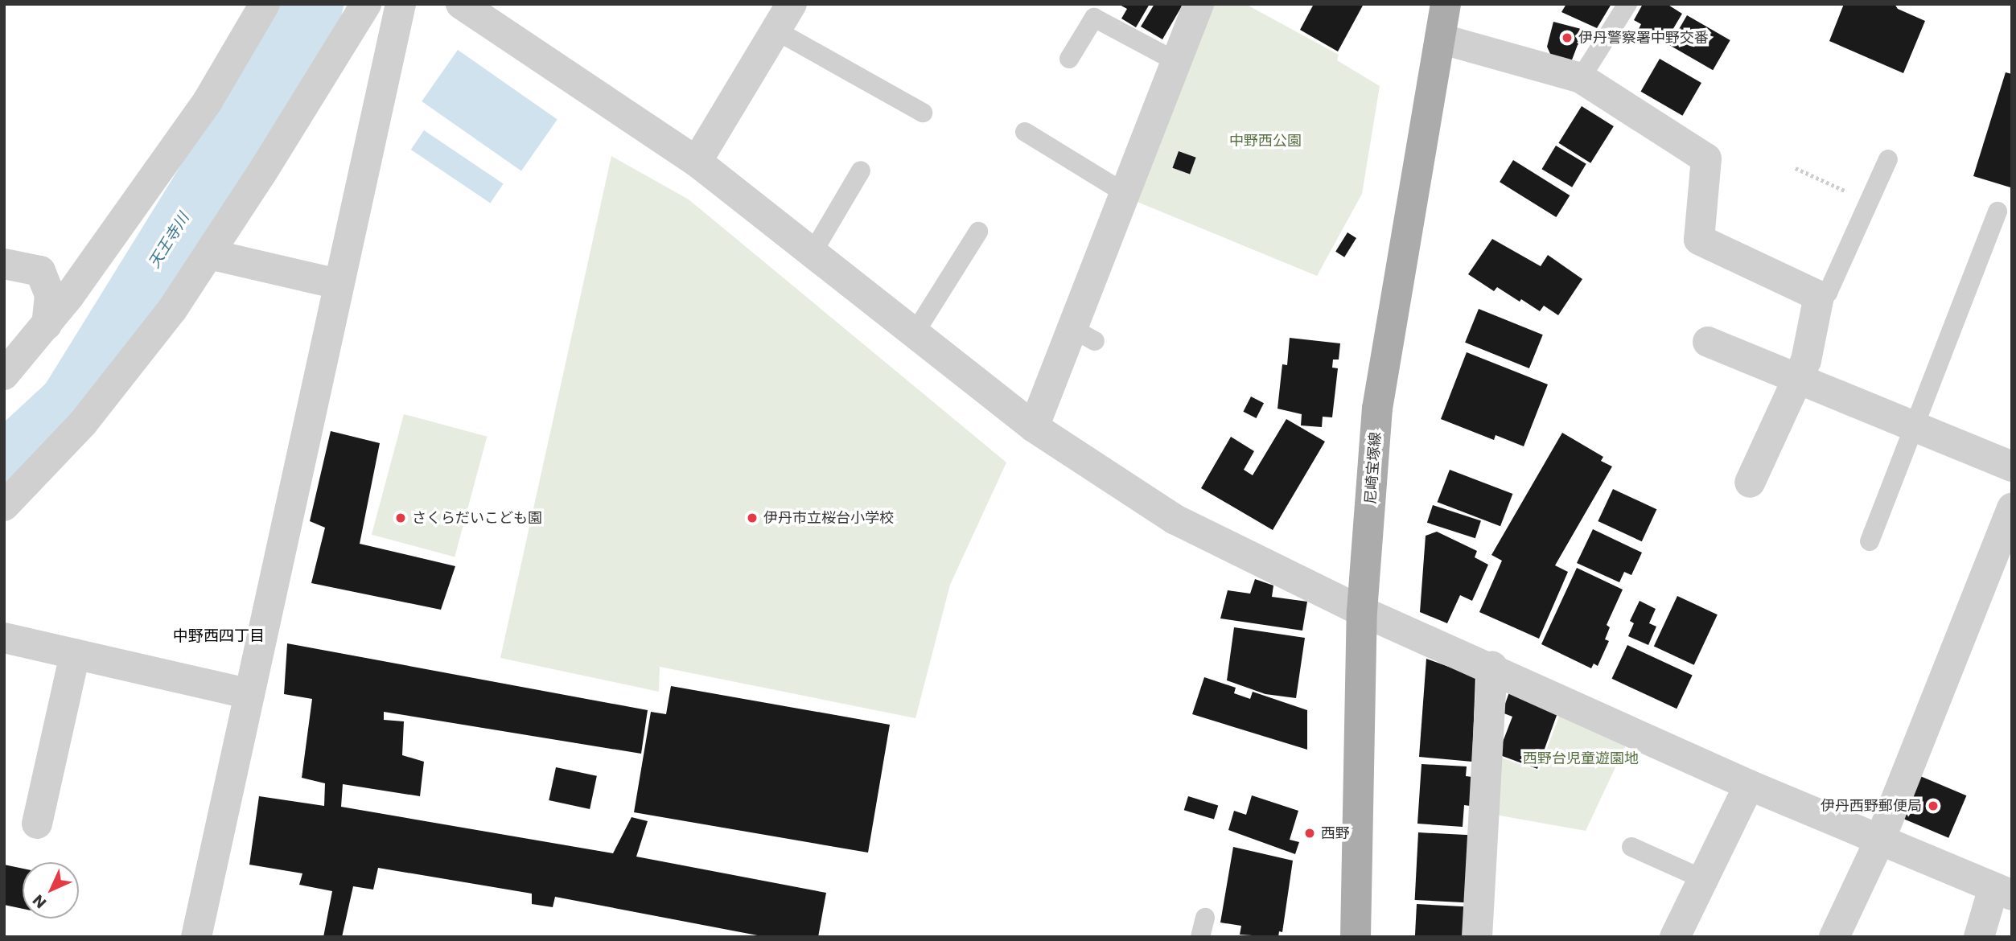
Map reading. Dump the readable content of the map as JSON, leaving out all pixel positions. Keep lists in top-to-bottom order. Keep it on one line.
{"streets":{"main road":["尼崎宝塚線"]},"districts":["中野西四丁目"],"water":["天王寺川"],"parks":["中野西公園","西野台児童遊園地"],"places":["伊丹警察署中野交番","さくらだいこども園","伊丹市立桜台小学校","伊丹西野郵便局","西野"],"north":"bottom left"}
